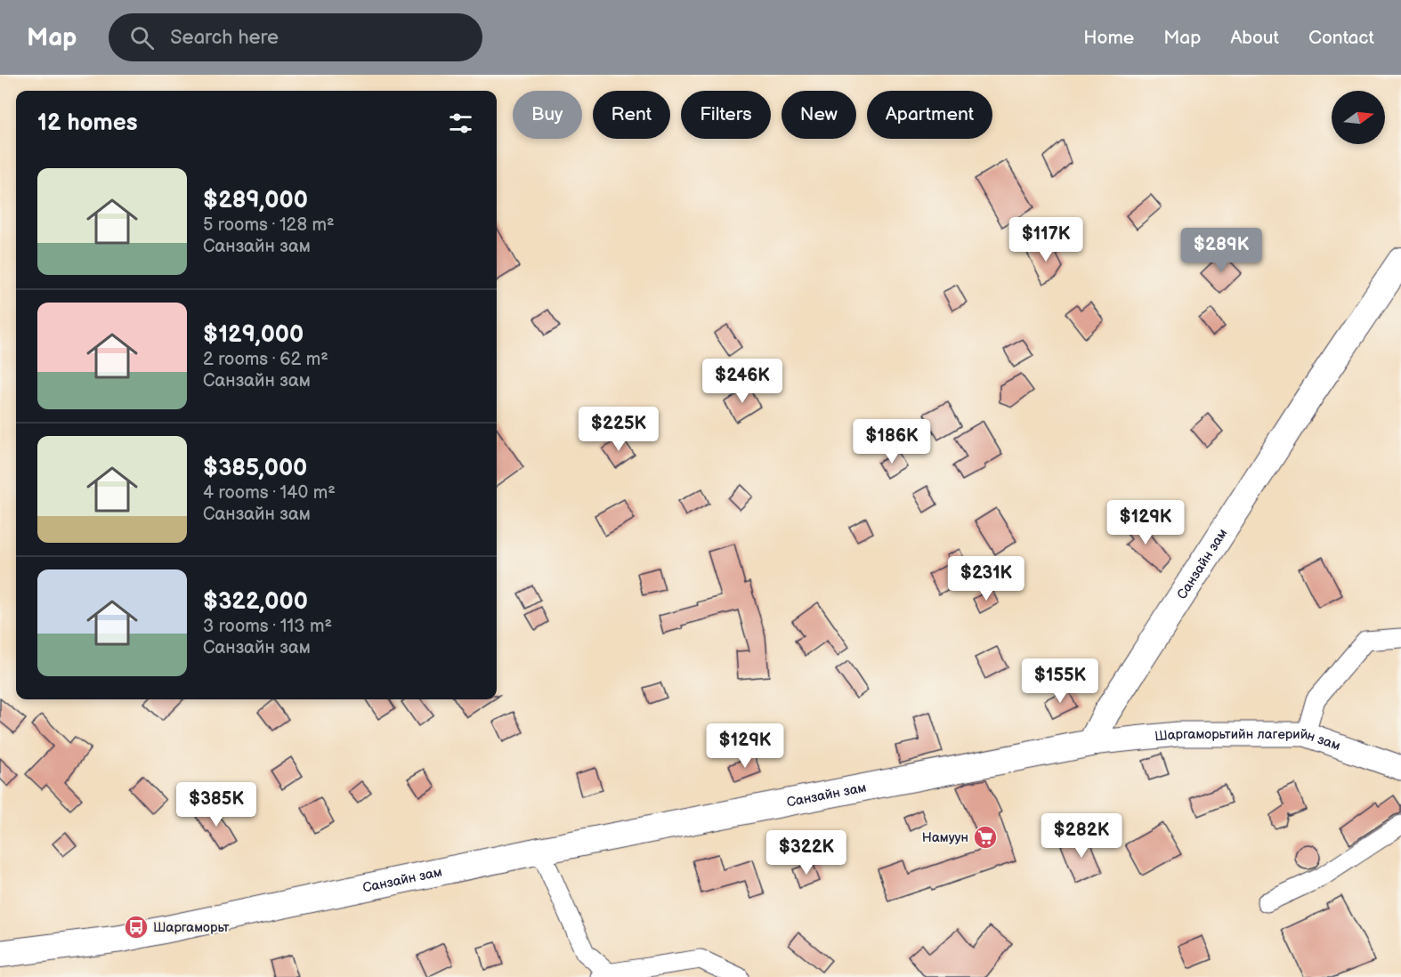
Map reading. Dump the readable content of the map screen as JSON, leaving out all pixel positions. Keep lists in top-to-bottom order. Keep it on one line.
{"streets":{"main road":["Санзайн зам"],"street":["Шаргаморьтийн лагерийн зам"]},"crossings":[["Санзайн зам","Шаргаморьтийн лагерийн зам"]],"places":{"supermarket":["Намуун"],"bus stop":["Шаргаморьт"]},"north":"right","page":{"header":"Map","search":"Search here","nav":["Home","Map","About","Contact"],"chip":["Buy","Rent","Filters","New","Apartment"],"heading":"12 homes","list":[{"name":"$289,000","note":"5 rooms · 128 m² · Санзайн зам"},{"name":"$129,000","note":"2 rooms · 62 m² · Санзайн зам"},{"name":"$385,000","note":"4 rooms · 140 m² · Санзайн зам"},{"name":"$322,000","note":"3 rooms · 113 m² · Санзайн зам"}],"price":["$117K","$289K","$246K","$225K","$186K","$129K","$231K","$155K","$129K","$385K","$282K","$322K"]}}
